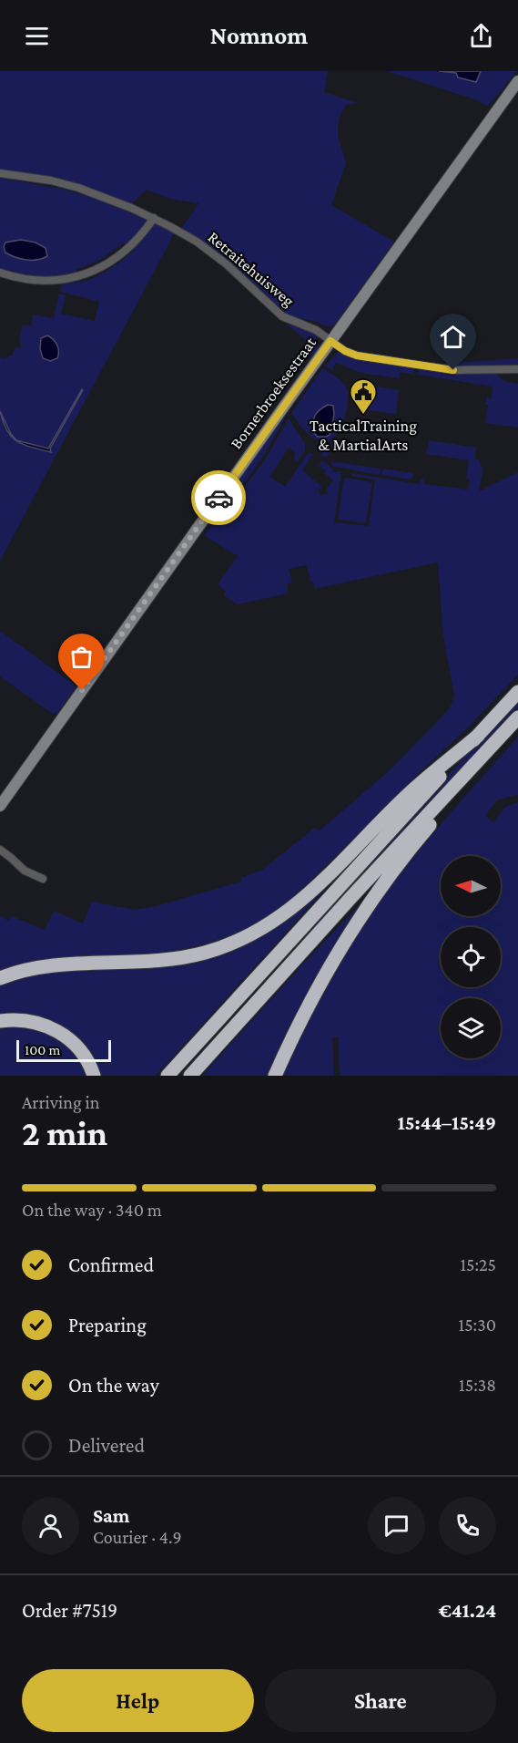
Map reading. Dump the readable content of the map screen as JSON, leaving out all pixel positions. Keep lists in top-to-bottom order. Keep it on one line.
{"streets":{"main road":["Bornerbroeksestraat"],"street":["Retraitehuisweg"]},"crossings":[["Retraitehuisweg","Bornerbroeksestraat"]],"places":{"public building":["TacticalTraining & MartialArts"]},"scale_bar":"100 m","north":"left","page":{"header":"Nomnom","scale":"100 m","heading":["2 min","Arriving in","15:44–15:49"],"panel":["Sam","Courier · 4.9","Order #7519","€41.24"],"bar":"On the way · 340 m","list":[["Confirmed","15:25"],["Preparing","15:30"],["On the way","15:38"],"Delivered"],"buttons":["Help","Share"]}}
